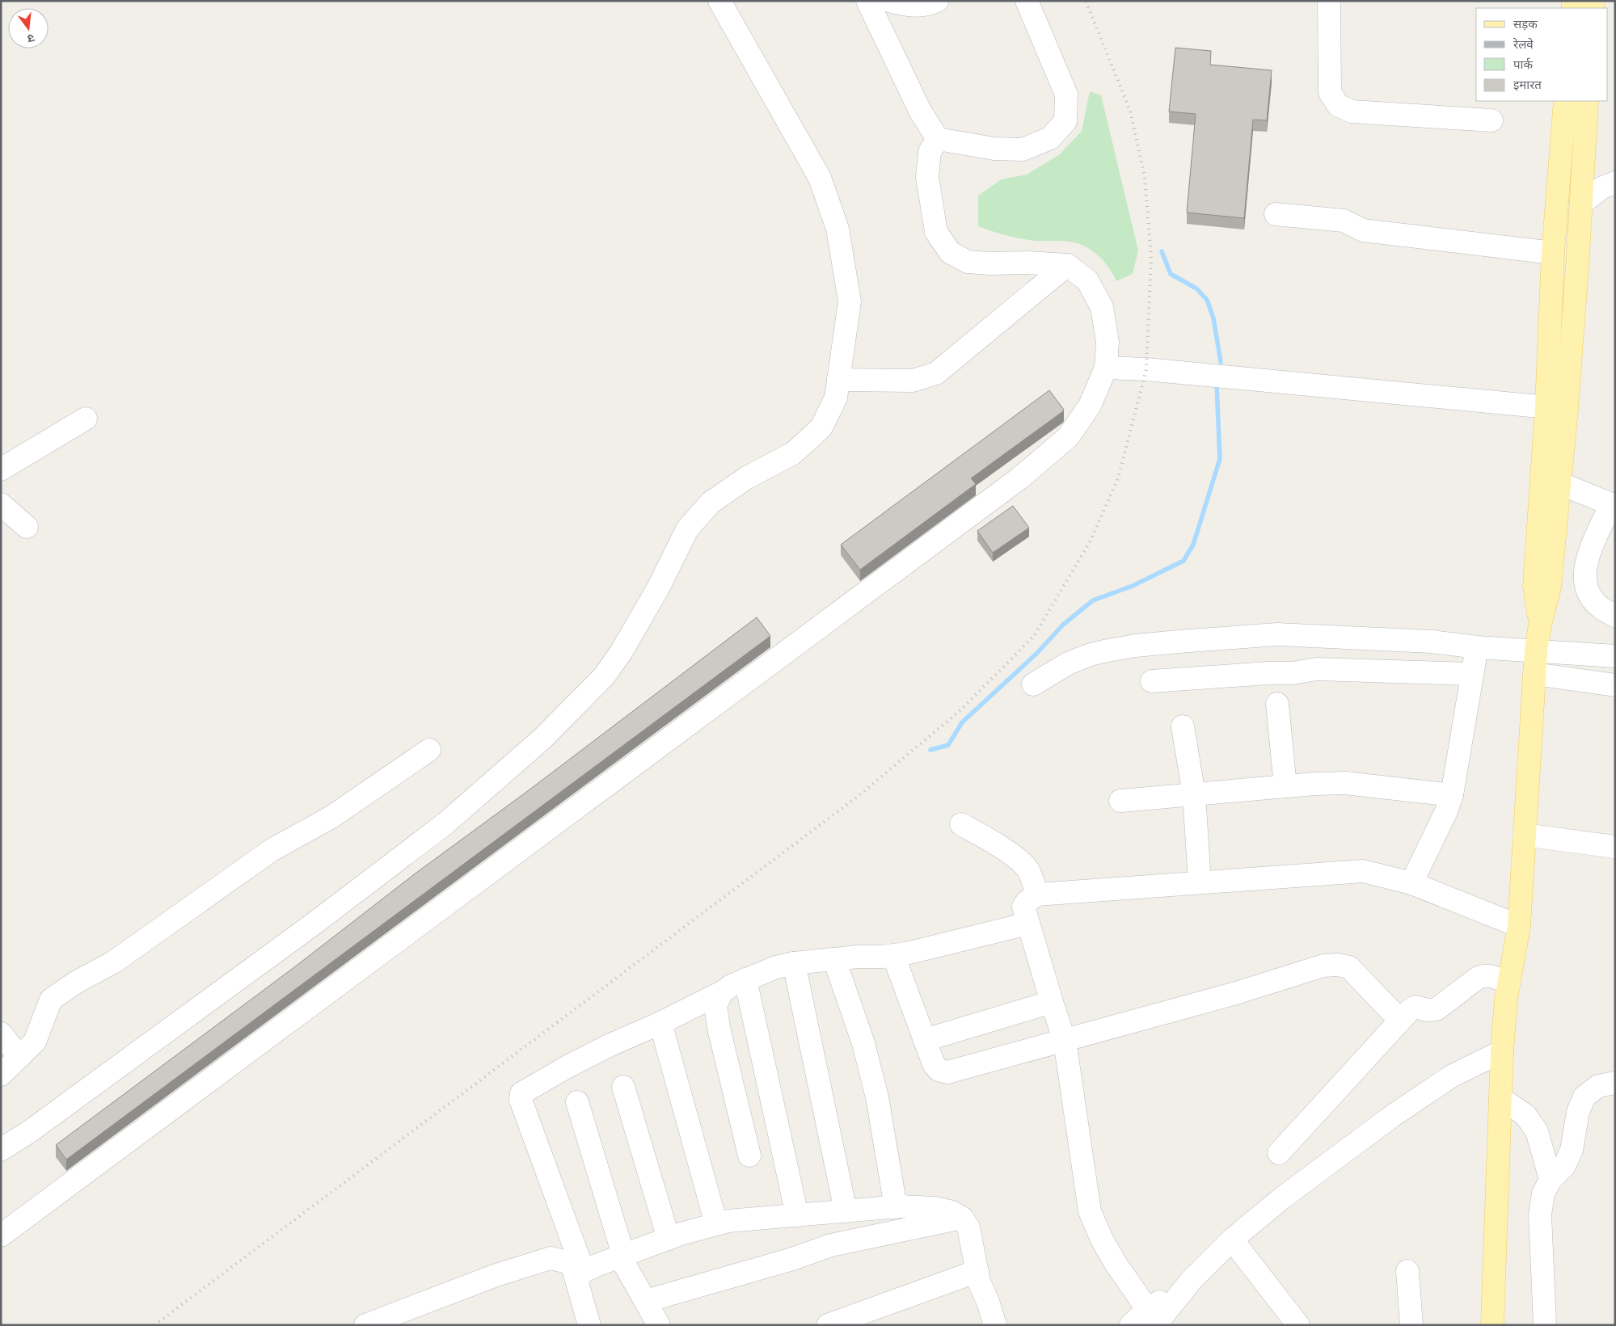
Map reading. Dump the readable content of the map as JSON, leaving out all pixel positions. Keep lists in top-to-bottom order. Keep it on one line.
{"legend":["सड़क","रेलवे","पार्क","इमारत"],"north":"bottom"}
